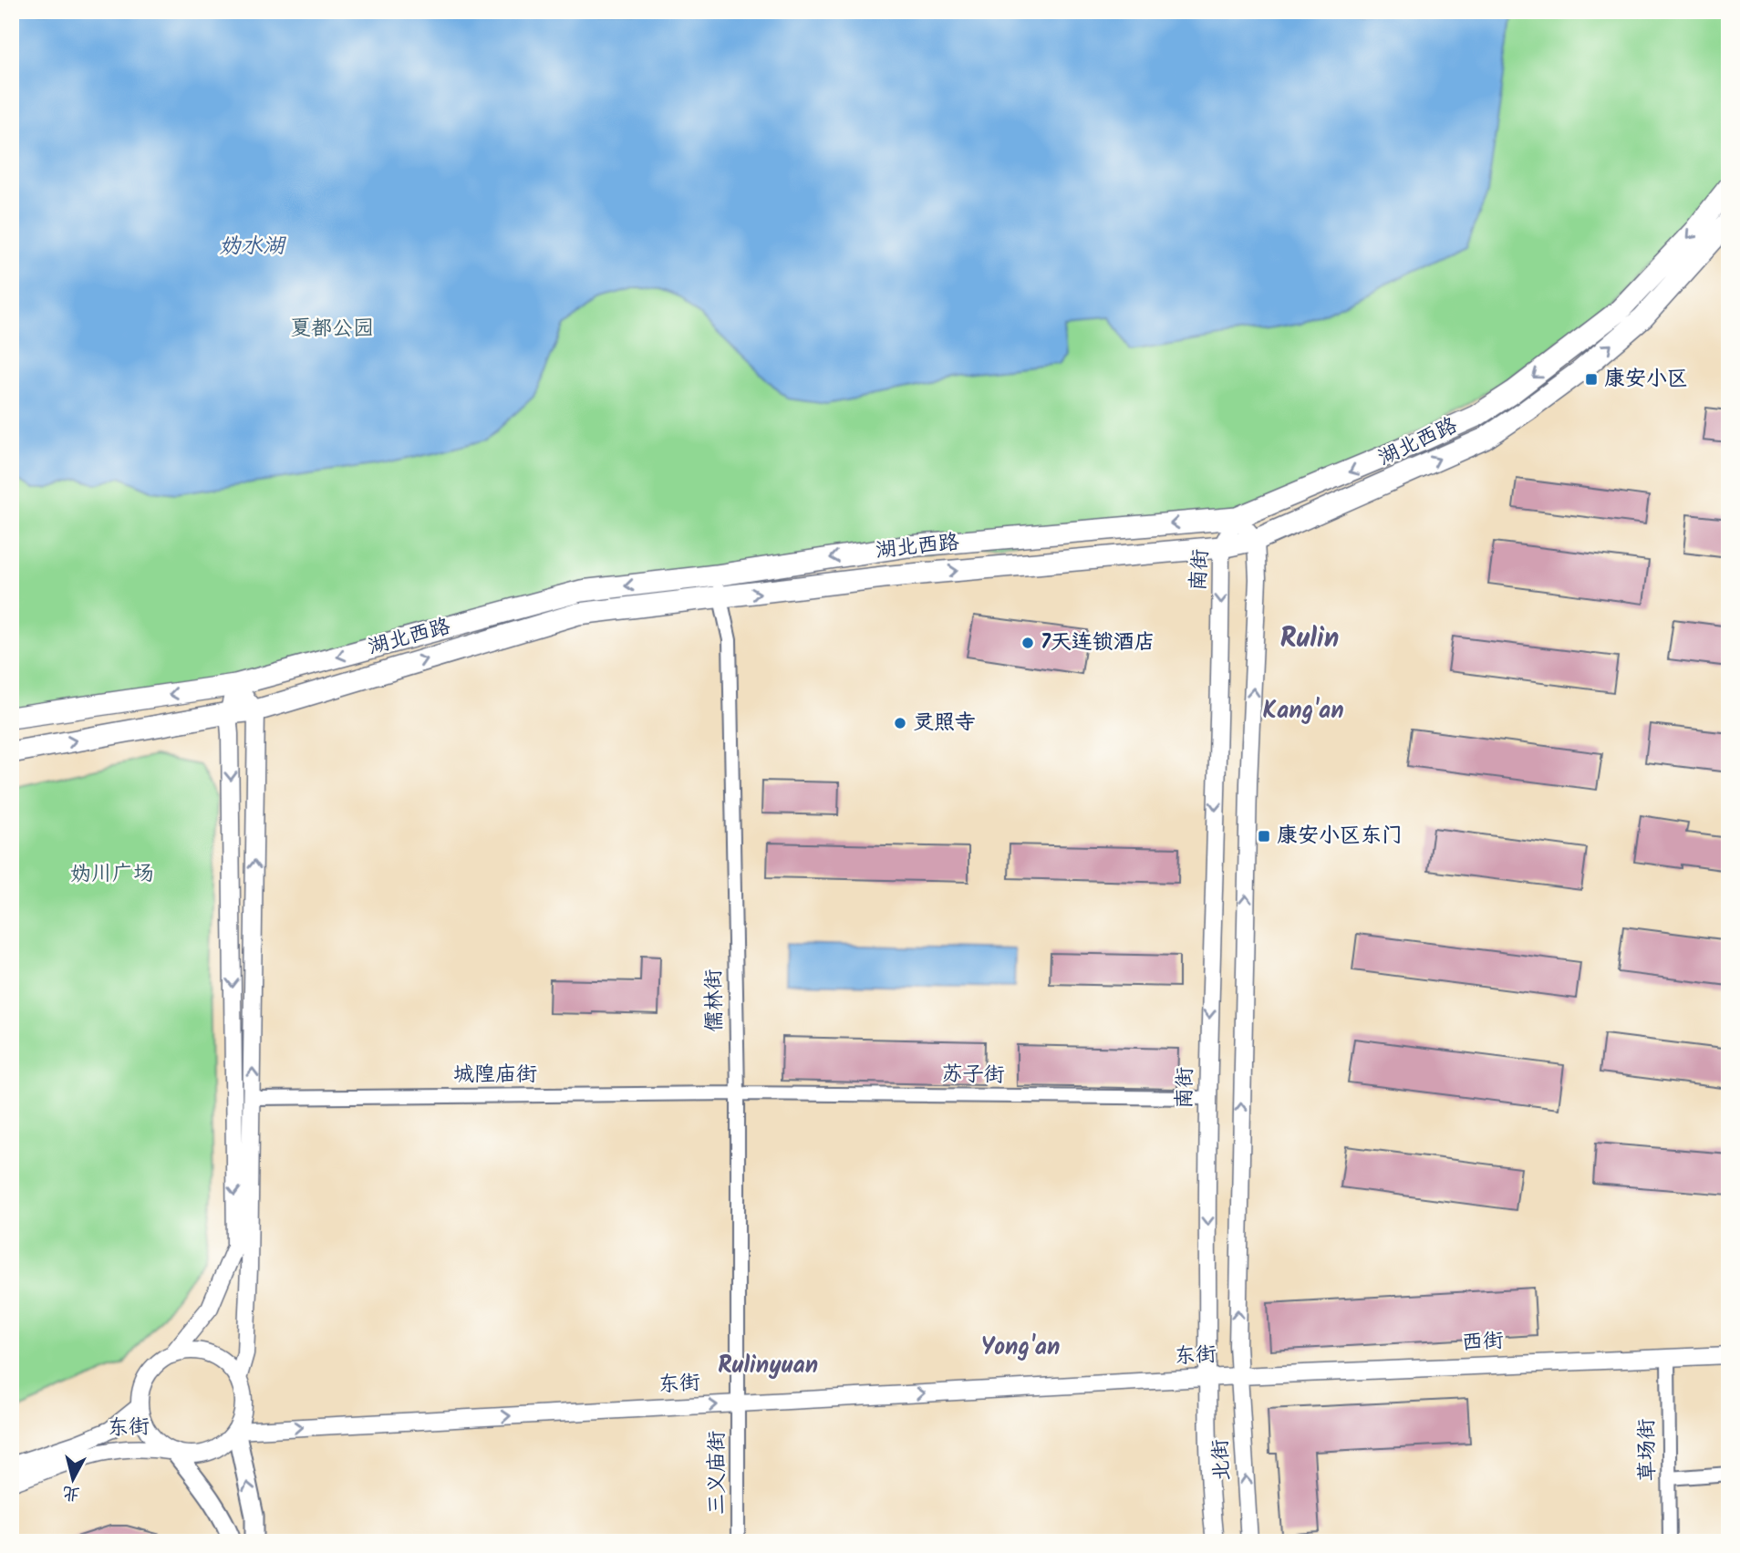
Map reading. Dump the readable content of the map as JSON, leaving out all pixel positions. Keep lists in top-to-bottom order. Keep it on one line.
{"streets":{"main road":["湖北西路"],"street":["南街","儒林街","城隍庙街","苏子街","西街","东街","草场街","北街","三义庙街"]},"crossings":[["湖北西路","南街"],["湖北西路","儒林街"],["南街","苏子街"],["南街","东街"],["南街","北街"],["儒林街","城隍庙街"],["儒林街","苏子街"],["儒林街","东街"],["儒林街","三义庙街"],["城隍庙街","苏子街"],["西街","东街"],["西街","草场街"],["西街","北街"],["东街","北街"],["东街","三义庙街"]],"one_way":["东街"],"districts":["Rulin","Kang'an","Yong'an","Rulinyuan"],"water":["妫水湖"],"parks":["夏都公园","妫川广场"],"places":{"transit":["康安小区","康安小区东门"],"other":["7天连锁酒店","灵照寺"]},"north":"bottom"}
